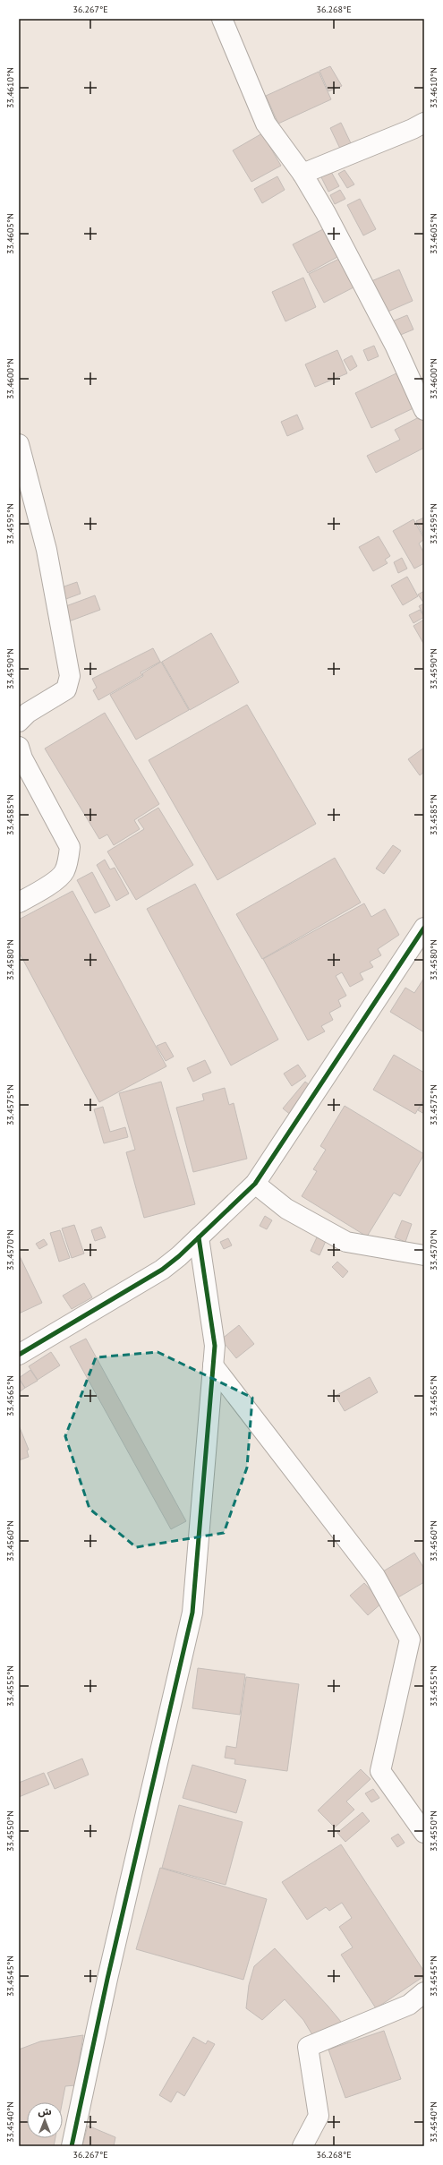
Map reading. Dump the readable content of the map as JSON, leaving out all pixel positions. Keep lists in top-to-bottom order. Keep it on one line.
{"north":"top","coordinates":["36.267°E","36.268°E","33.4610°N","33.4605°N","33.4600°N","33.4595°N","33.4590°N","33.4585°N","33.4580°N","33.4575°N","33.4570°N","33.4565°N","33.4560°N","33.4555°N","33.4550°N","33.4545°N","33.4540°N"]}
